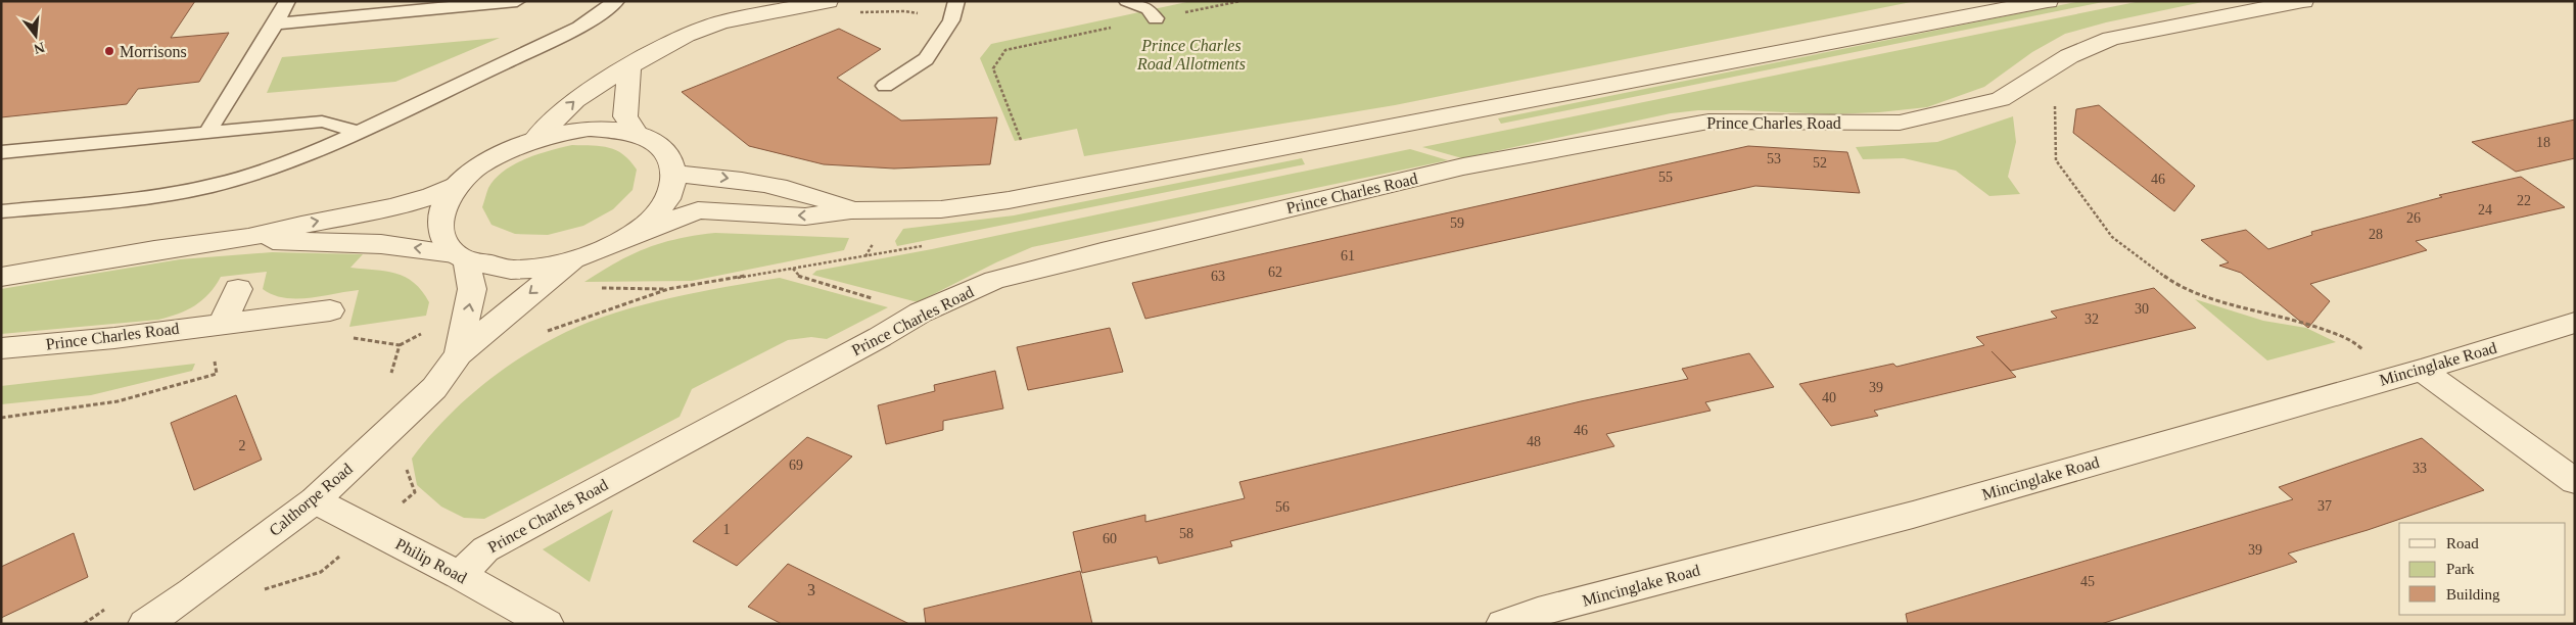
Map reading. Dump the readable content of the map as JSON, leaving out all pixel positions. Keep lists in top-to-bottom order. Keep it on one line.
{"streets":{"street":["Prince Charles Road","Mincinglake Road","Calthorpe Road","Philip Road"]},"crossings":[["Prince Charles Road","Philip Road"],["Calthorpe Road","Philip Road"]],"parks":["Prince Charles Road Allotments"],"places":["Morrisons"],"house_numbers":["18","53","52","55","46","22","24","26","59","28","61","62","63","30","32","39","40","46","48","2","69","33","37","56","1","58","60","39","45","3"],"legend":["Road","Park","Building"],"north":"bottom"}
